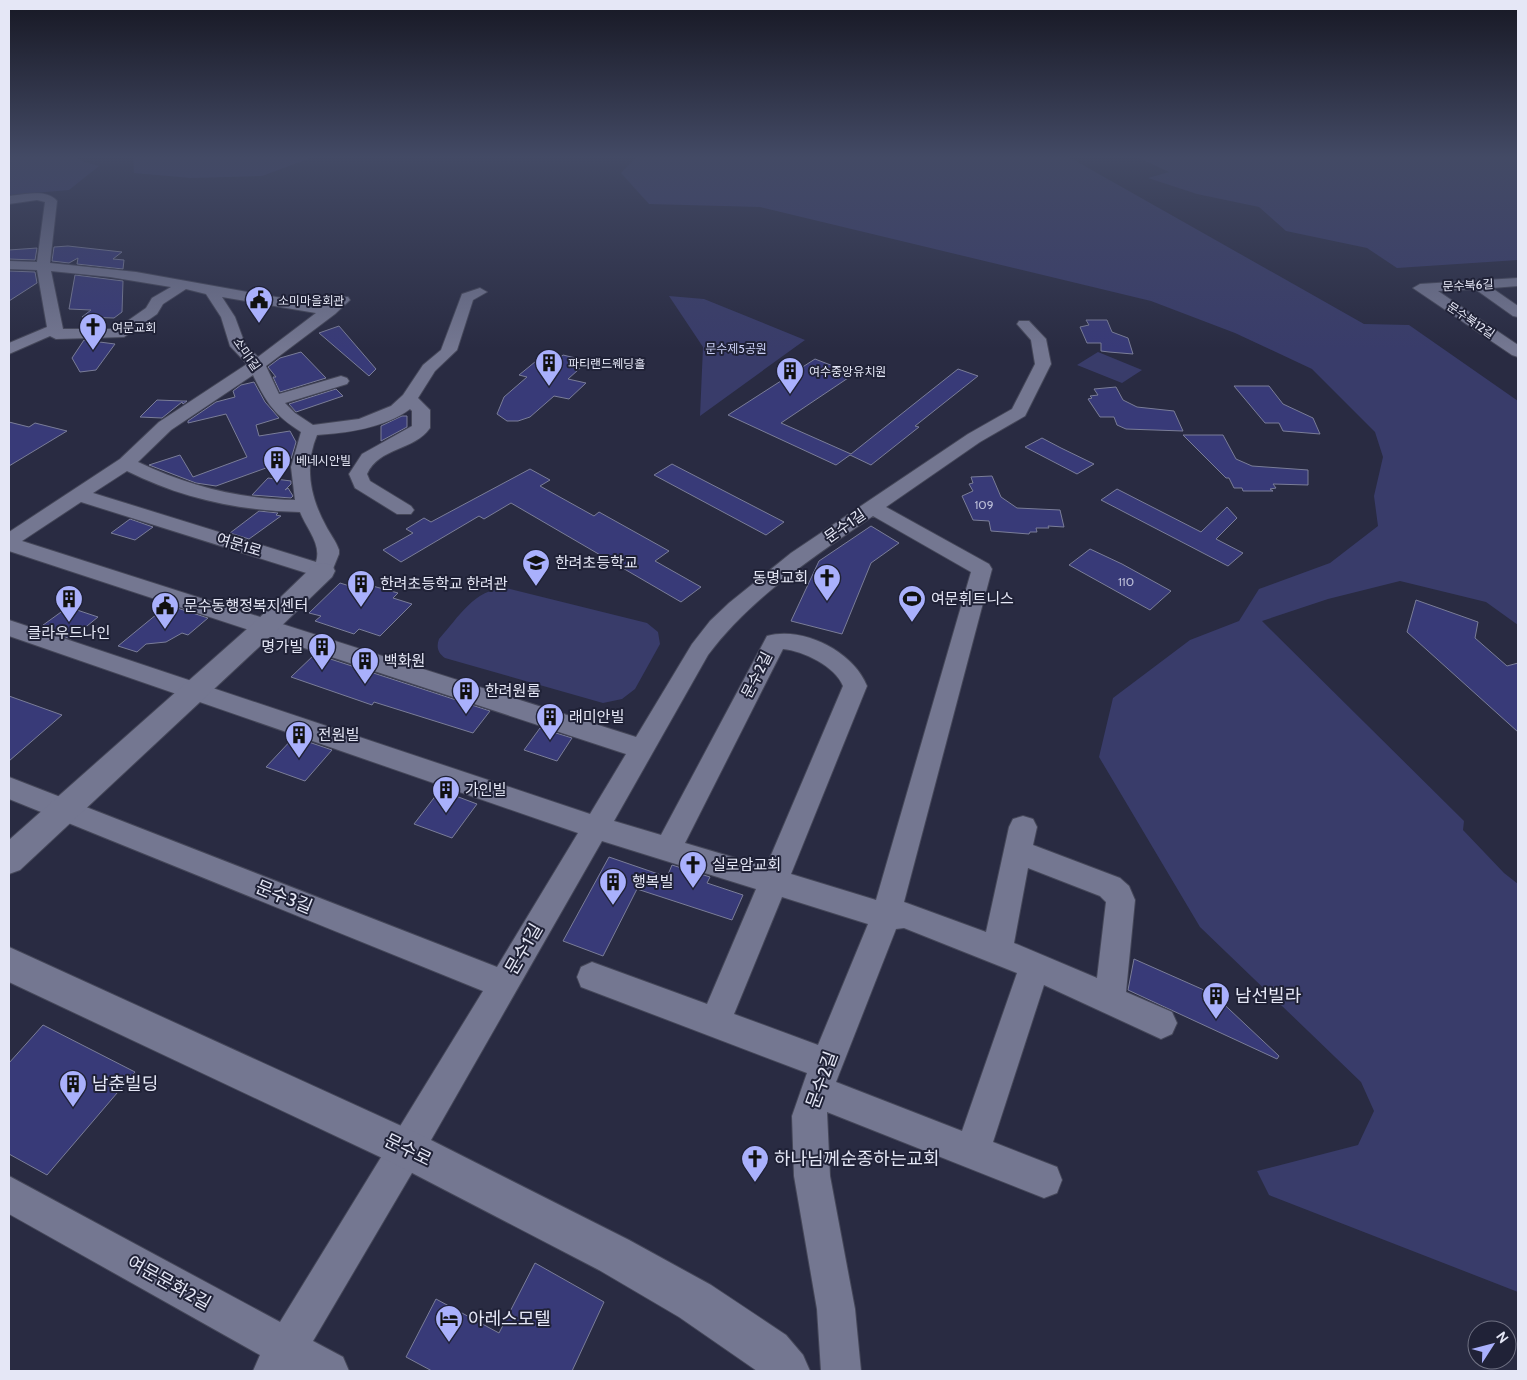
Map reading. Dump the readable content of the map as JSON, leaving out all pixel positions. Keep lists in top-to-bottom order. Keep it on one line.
{"streets":{"street":["문수북6길","문수북12길","소미1길","문수1길","여문1로","문수2길","문수3길","문수로","여문문화2길"]},"crossings":[["문수북6길","문수북12길"],["문수1길","문수2길"],["문수1길","문수3길"],["문수1길","문수로"],["문수1길","여문문화2길"]],"parks":["문수제5공원"],"places":{"public building":["소미마을회관","문수동행정복지센터"],"church":["여문교회","동명교회","실로암교회","하나님께순종하는교회"],"building":["파티랜드웨딩홀","여수중앙유치원","베네시안빌","한려초등학교 한려관","클라우드나인","명가빌","백화원","한려원룸","래미안빌","전원빌","가인빌","행복빌","남선빌라","남춘빌딩"],"school or university":["한려초등학교"],"sports":["여문휘트니스"],"hotel":["아레스모텔"]},"house_numbers":["109","110"],"north":"top right"}
